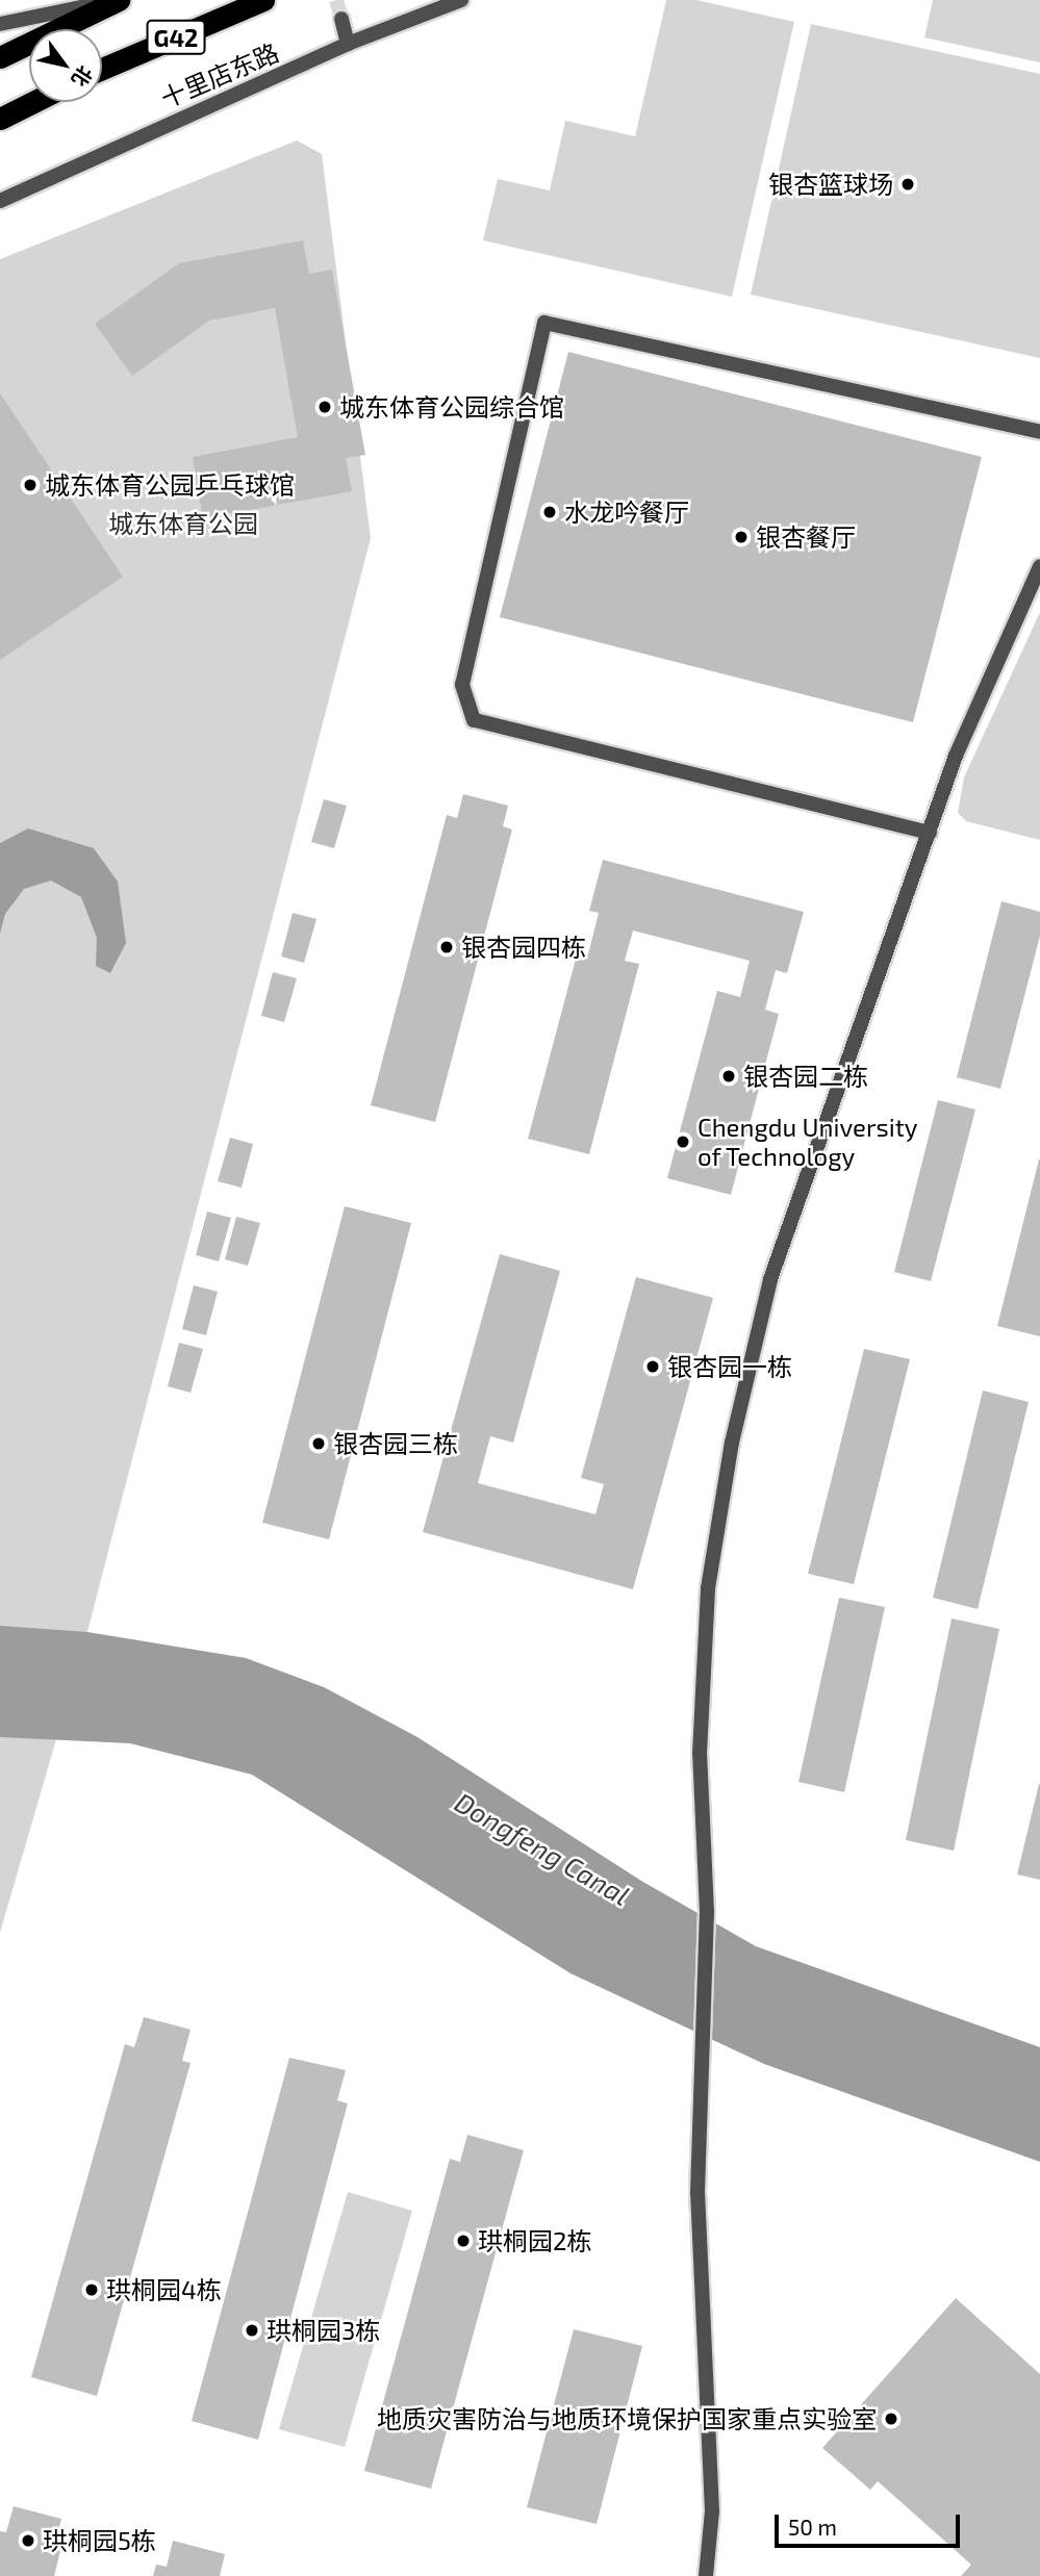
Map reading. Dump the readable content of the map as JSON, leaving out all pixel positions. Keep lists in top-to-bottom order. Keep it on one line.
{"streets":{"highway":["G42"],"street":["十里店东路"]},"water":["Dongfeng Canal"],"parks":["城东体育公园"],"places":["银杏篮球场","城东体育公园综合馆","城东体育公园乒乓球馆","水龙吟餐厅","银杏餐厅","银杏园四栋","银杏园二栋","Chengdu University of Technology","银杏园一栋","银杏园三栋","珙桐园2栋","珙桐园4栋","珙桐园3栋","地质灾害防治与地质环境保护国家重点实验室","珙桐园5栋"],"scale_bar":"50 m","north":"bottom right"}
